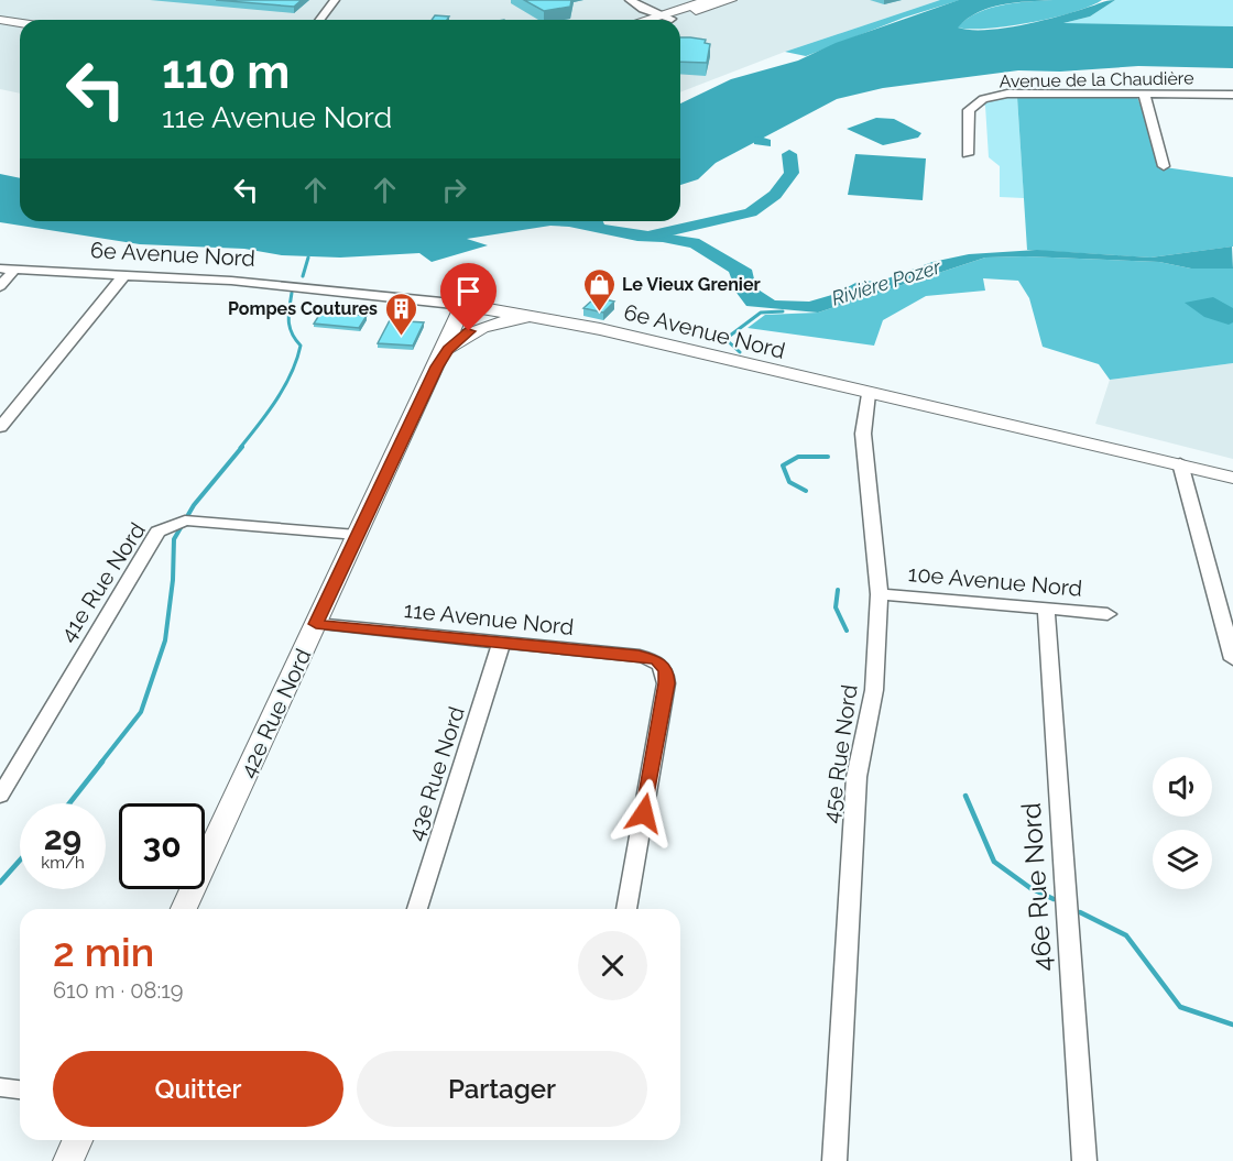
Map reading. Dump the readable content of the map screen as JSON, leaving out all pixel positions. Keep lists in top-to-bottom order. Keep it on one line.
{"streets":{"main road":["6e Avenue Nord","42e Rue Nord"],"street":["Avenue de la Chaudière","10e Avenue Nord","41e Rue Nord","11e Avenue Nord","45e Rue Nord","43e Rue Nord","46e Rue Nord"]},"crossings":[["6e Avenue Nord","42e Rue Nord"],["6e Avenue Nord","45e Rue Nord"],["10e Avenue Nord","45e Rue Nord"],["10e Avenue Nord","46e Rue Nord"],["41e Rue Nord","42e Rue Nord"],["11e Avenue Nord","42e Rue Nord"],["11e Avenue Nord","43e Rue Nord"]],"water":["Rivière Pozer"],"places":{"shop":["Le Vieux Grenier"],"building":["Pompes Coutures"]},"page":{"turn":["110 m","11e Avenue Nord"],"speed":"29 km/h","limit":"30","heading":["2 min","610 m · 08:19"],"buttons":["Quitter","Partager"]}}
